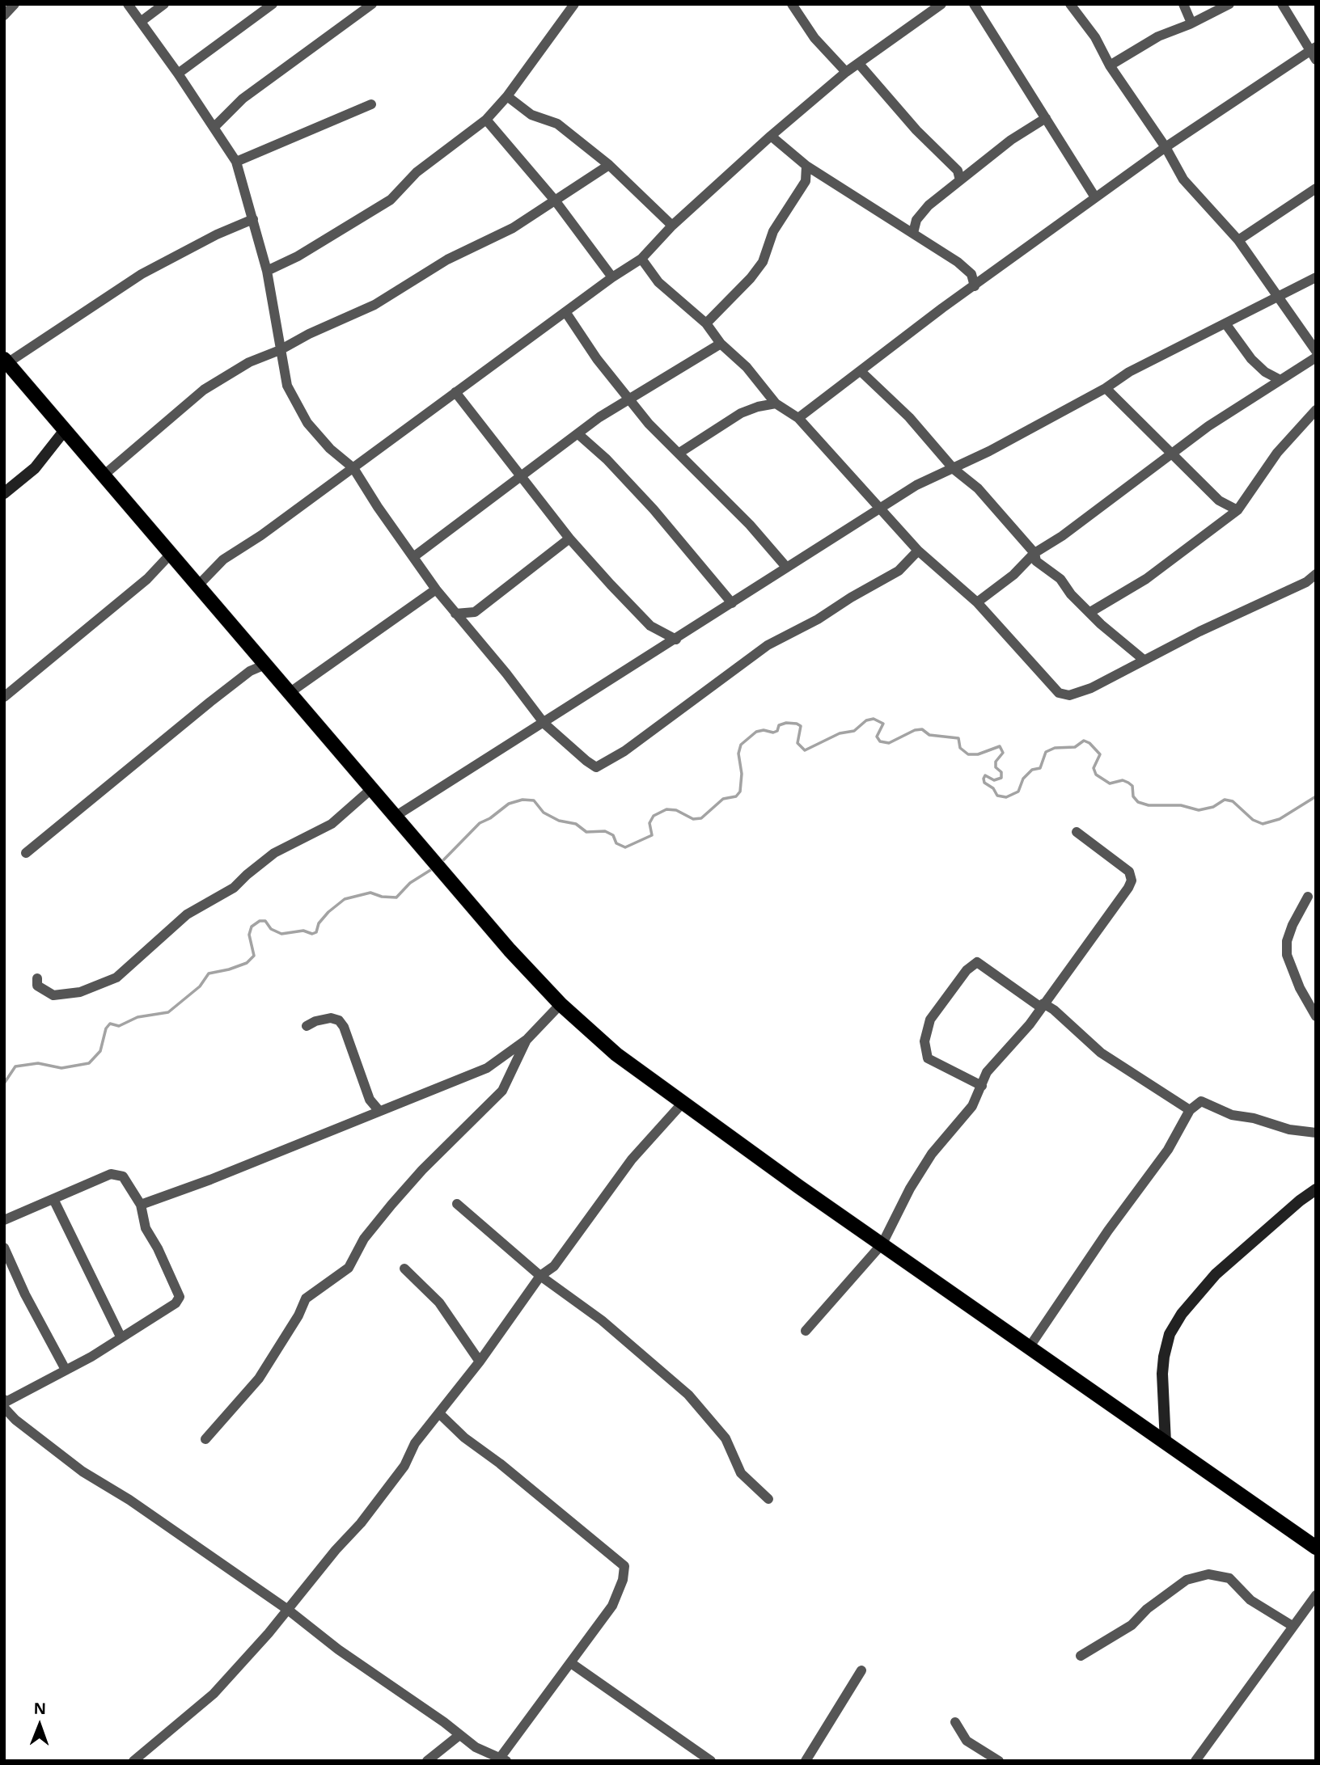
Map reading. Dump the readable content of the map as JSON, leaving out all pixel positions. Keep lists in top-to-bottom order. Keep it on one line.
{"north":"top"}
